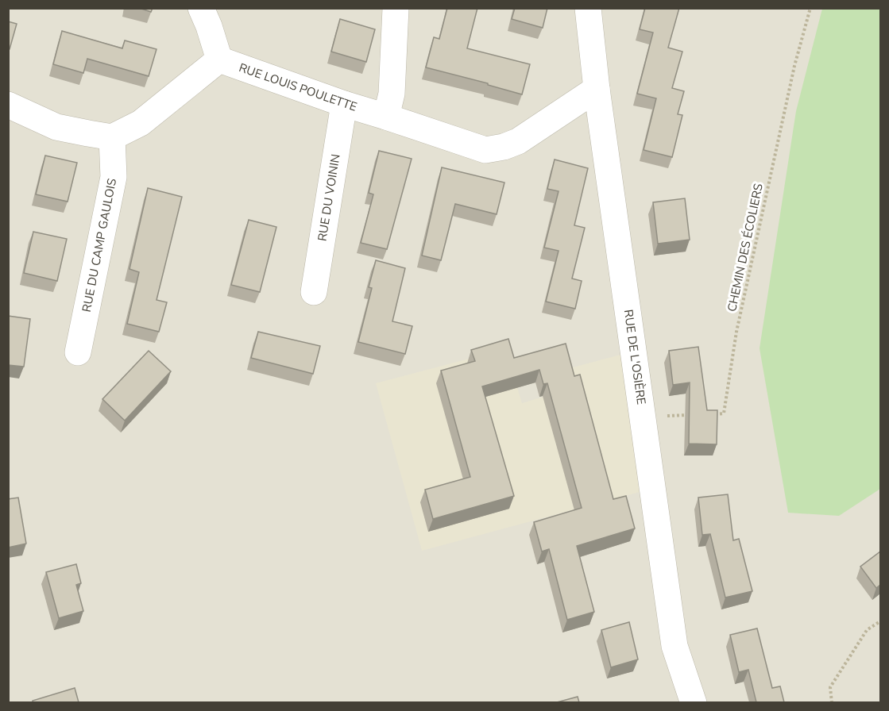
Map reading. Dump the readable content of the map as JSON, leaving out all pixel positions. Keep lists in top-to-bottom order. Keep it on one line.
{"streets":{"street":["RUE LOUIS POULETTE","RUE DU VOININ","RUE DU CAMP GAULOIS","RUE DE L'OSIÈRE"],"path":["CHEMIN DES ÉCOLIERS"]},"crossings":[["RUE LOUIS POULETTE","RUE DU VOININ"],["RUE LOUIS POULETTE","RUE DE L'OSIÈRE"]]}
